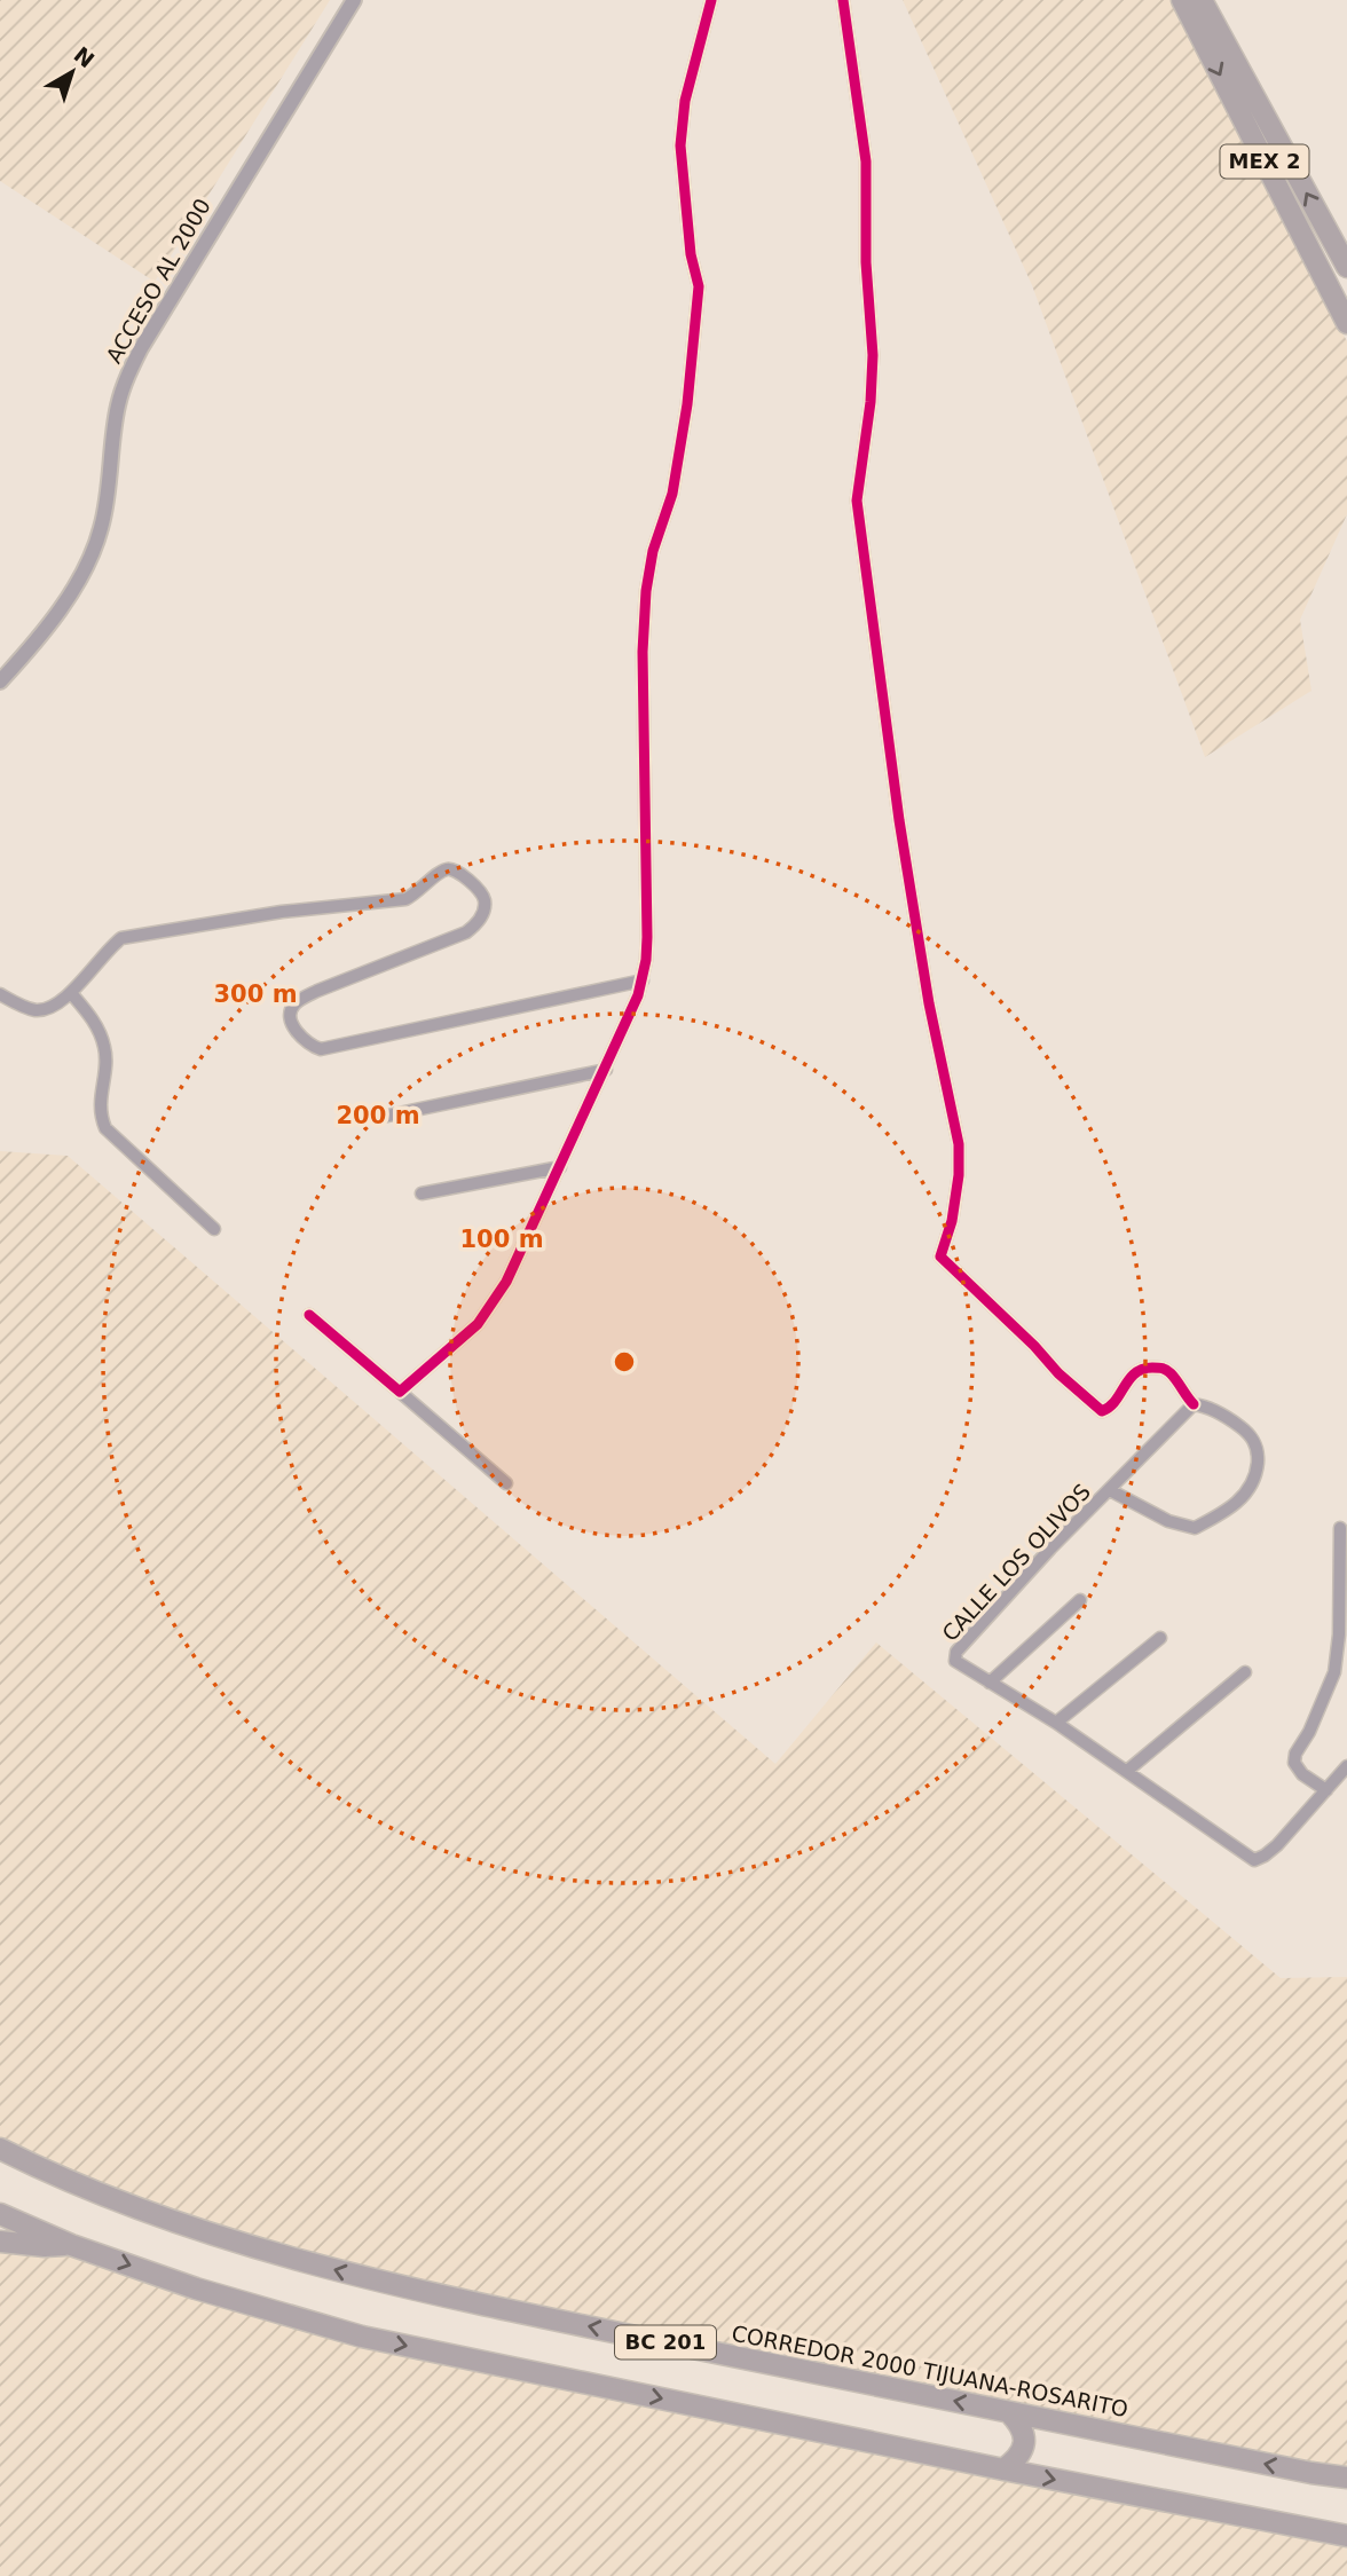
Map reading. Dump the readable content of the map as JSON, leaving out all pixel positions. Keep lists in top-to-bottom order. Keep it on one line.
{"streets":{"highway":["MEX 2","BC 201","CORREDOR 2000 TIJUANA-ROSARITO"],"street":["ACCESO AL 2000","CALLE LOS OLIVOS"]},"north":"top right","rings":["300 m","200 m","100 m"]}
